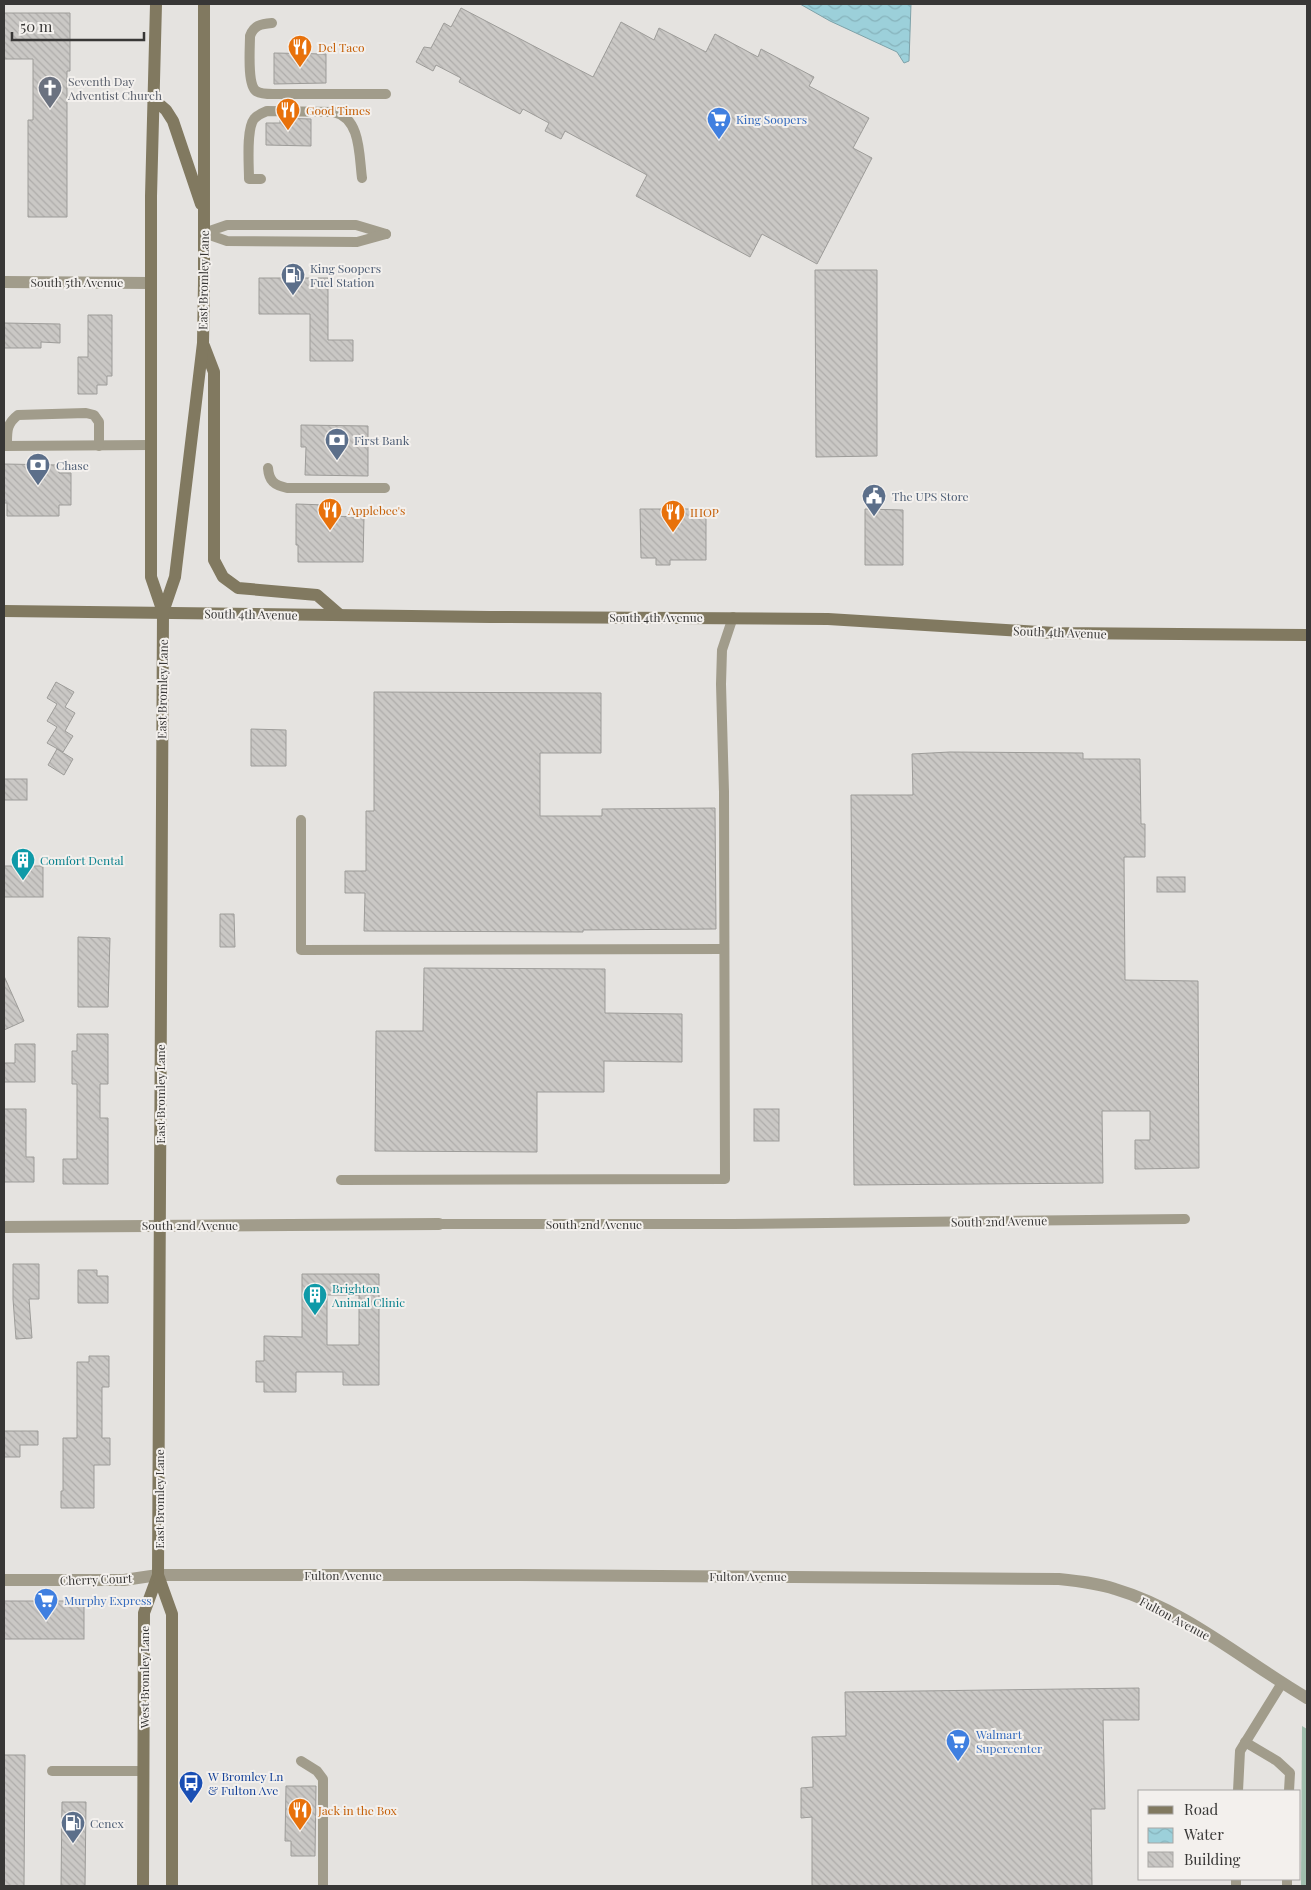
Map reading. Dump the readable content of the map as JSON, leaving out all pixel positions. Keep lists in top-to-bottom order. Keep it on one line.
{"streets":{"main road":["East Bromley Lane","South 4th Avenue","West Bromley Lane"],"street":["South 5th Avenue","South 2nd Avenue","Fulton Avenue","Cherry Court"]},"crossings":[["East Bromley Lane","South 5th Avenue"],["East Bromley Lane","South 4th Avenue"],["East Bromley Lane","South 2nd Avenue"],["East Bromley Lane","Fulton Avenue"],["East Bromley Lane","Cherry Court"],["East Bromley Lane","West Bromley Lane"],["Fulton Avenue","Cherry Court"],["Fulton Avenue","West Bromley Lane"],["Cherry Court","West Bromley Lane"]],"places":{"restaurant":["Del Taco","Good Times","Applebee's","IHOP","Jack in the Box"],"church":["Seventh Day Adventist Church"],"supermarket":["King Soopers","Murphy Express","Walmart Supercenter"],"fuel station":["King Soopers Fuel Station","Cenex"],"bank":["First Bank","Chase"],"public building":["The UPS Store"],"building":["Comfort Dental","Brighton Animal Clinic"],"bus stop":["W Bromley Ln & Fulton Ave"]},"legend":["Road","Water","Building"],"scale_bar":"50 m"}
